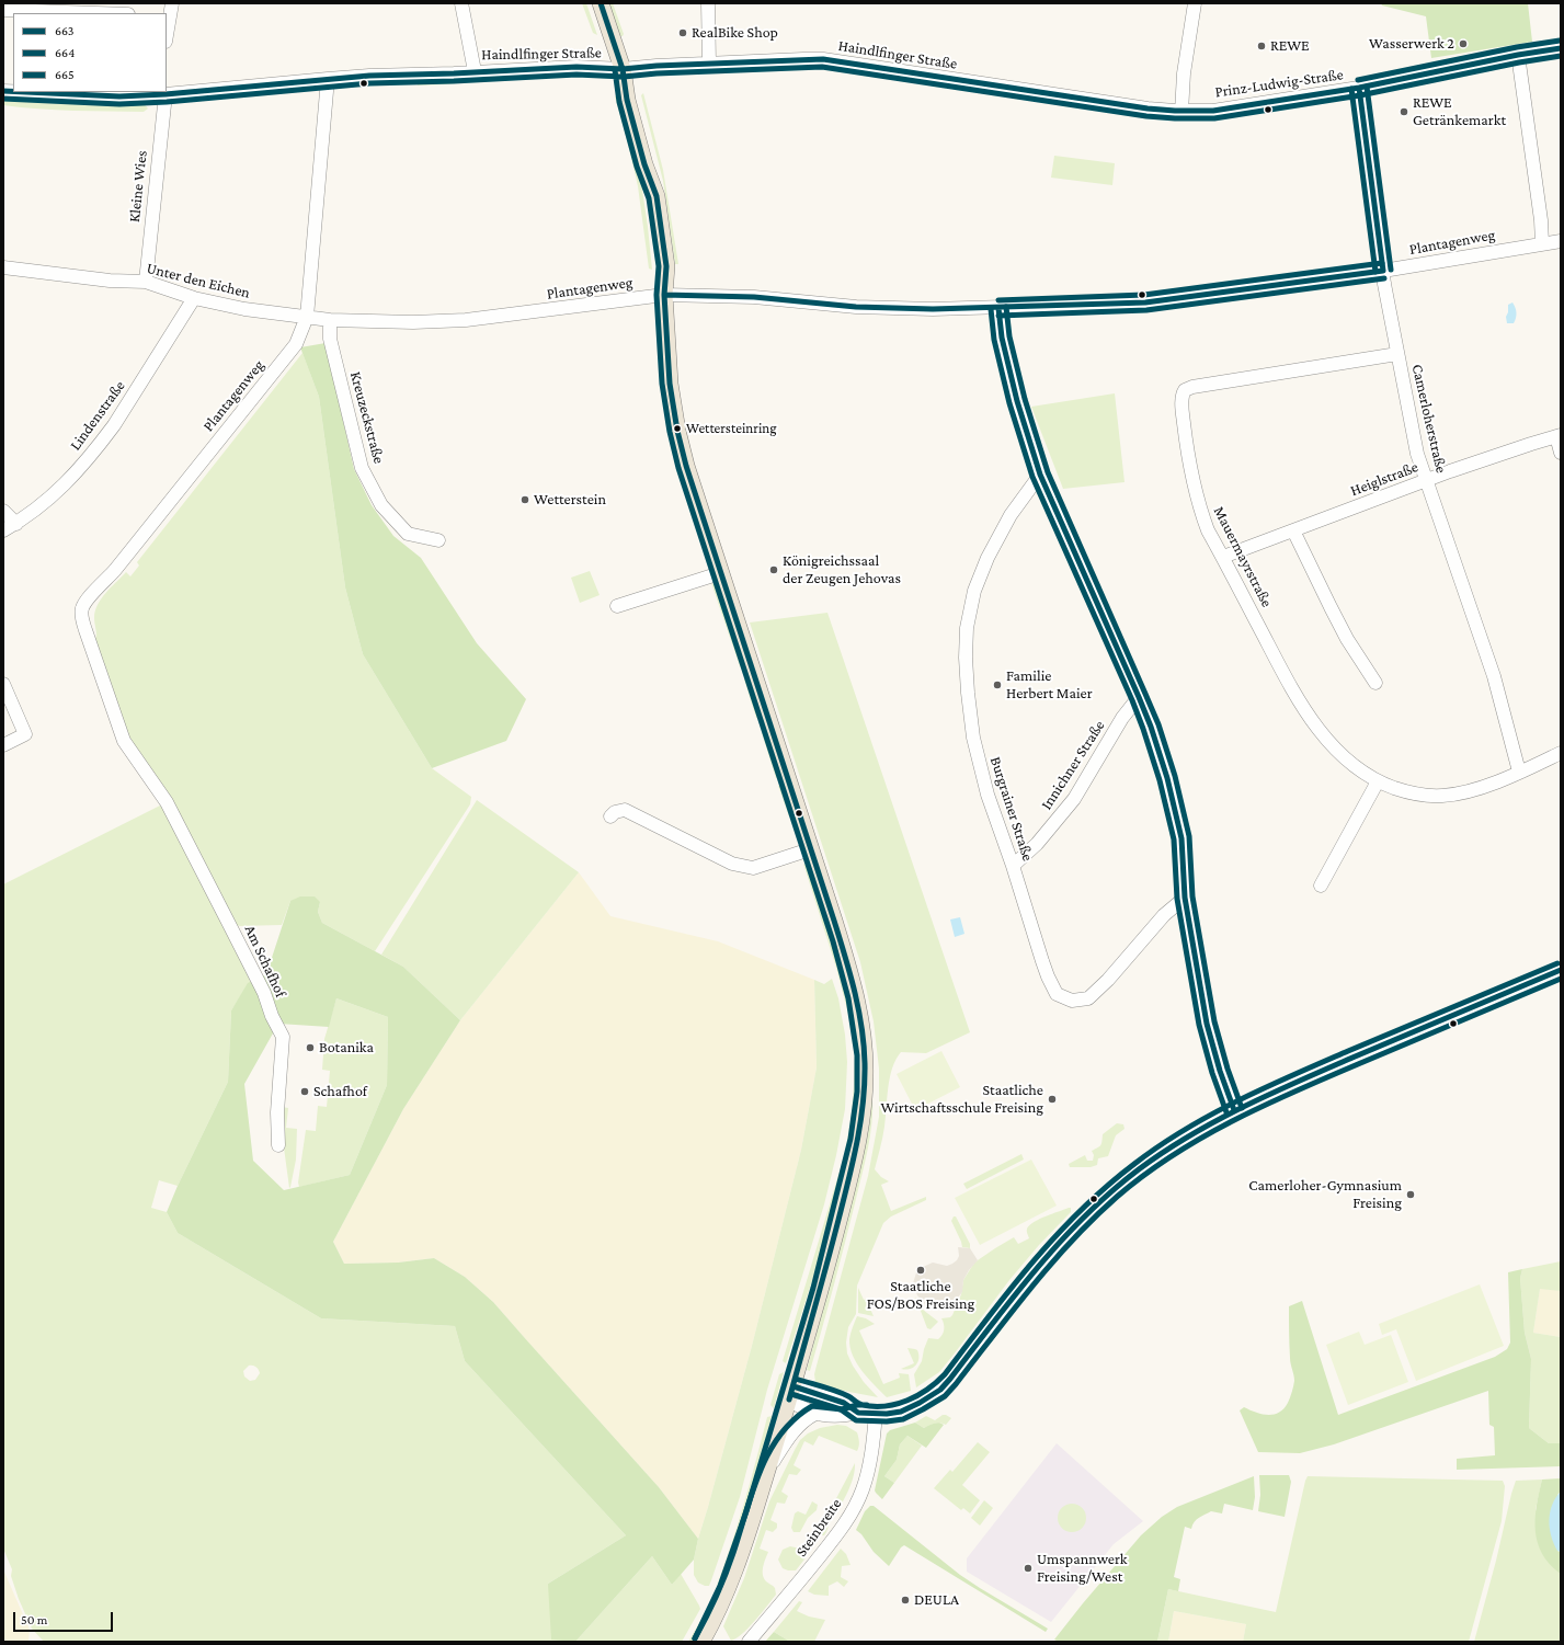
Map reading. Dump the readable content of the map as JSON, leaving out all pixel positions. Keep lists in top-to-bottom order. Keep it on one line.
{"streets":{"street":["Haindlfinger Straße","Prinz-Ludwig-Straße","Kleine Wies","Plantagenweg","Unter den Eichen","Lindenstraße","Kreuzeckstraße","Camerloherstraße","Heiglstraße","Mauermayrstraße","Innichner Straße","Burgrainer Straße","Am Schafhof","Steinbreite"]},"crossings":[["Haindlfinger Straße","Prinz-Ludwig-Straße"],["Haindlfinger Straße","Kleine Wies"],["Prinz-Ludwig-Straße","Camerloherstraße"],["Kleine Wies","Unter den Eichen"],["Plantagenweg","Unter den Eichen"],["Plantagenweg","Kreuzeckstraße"],["Plantagenweg","Camerloherstraße"],["Plantagenweg","Am Schafhof"],["Unter den Eichen","Lindenstraße"],["Camerloherstraße","Heiglstraße"],["Camerloherstraße","Mauermayrstraße"],["Heiglstraße","Mauermayrstraße"],["Innichner Straße","Burgrainer Straße"]],"places":["RealBike Shop","Wasserwerk 2","REWE","REWE Getränkemarkt","Wettersteinring","Wetterstein","Königreichssaal der Zeugen Jehovas","Familie Herbert Maier","Botanika","Schafhof","Staatliche Wirtschaftsschule Freising","Camerloher-Gymnasium Freising","Staatliche FOS/BOS Freising","Umspannwerk Freising/West","DEULA"],"lines":["transit line 663","transit line 665","transit line 664"],"legend":["663","664","665"],"scale_bar":"50 m"}
